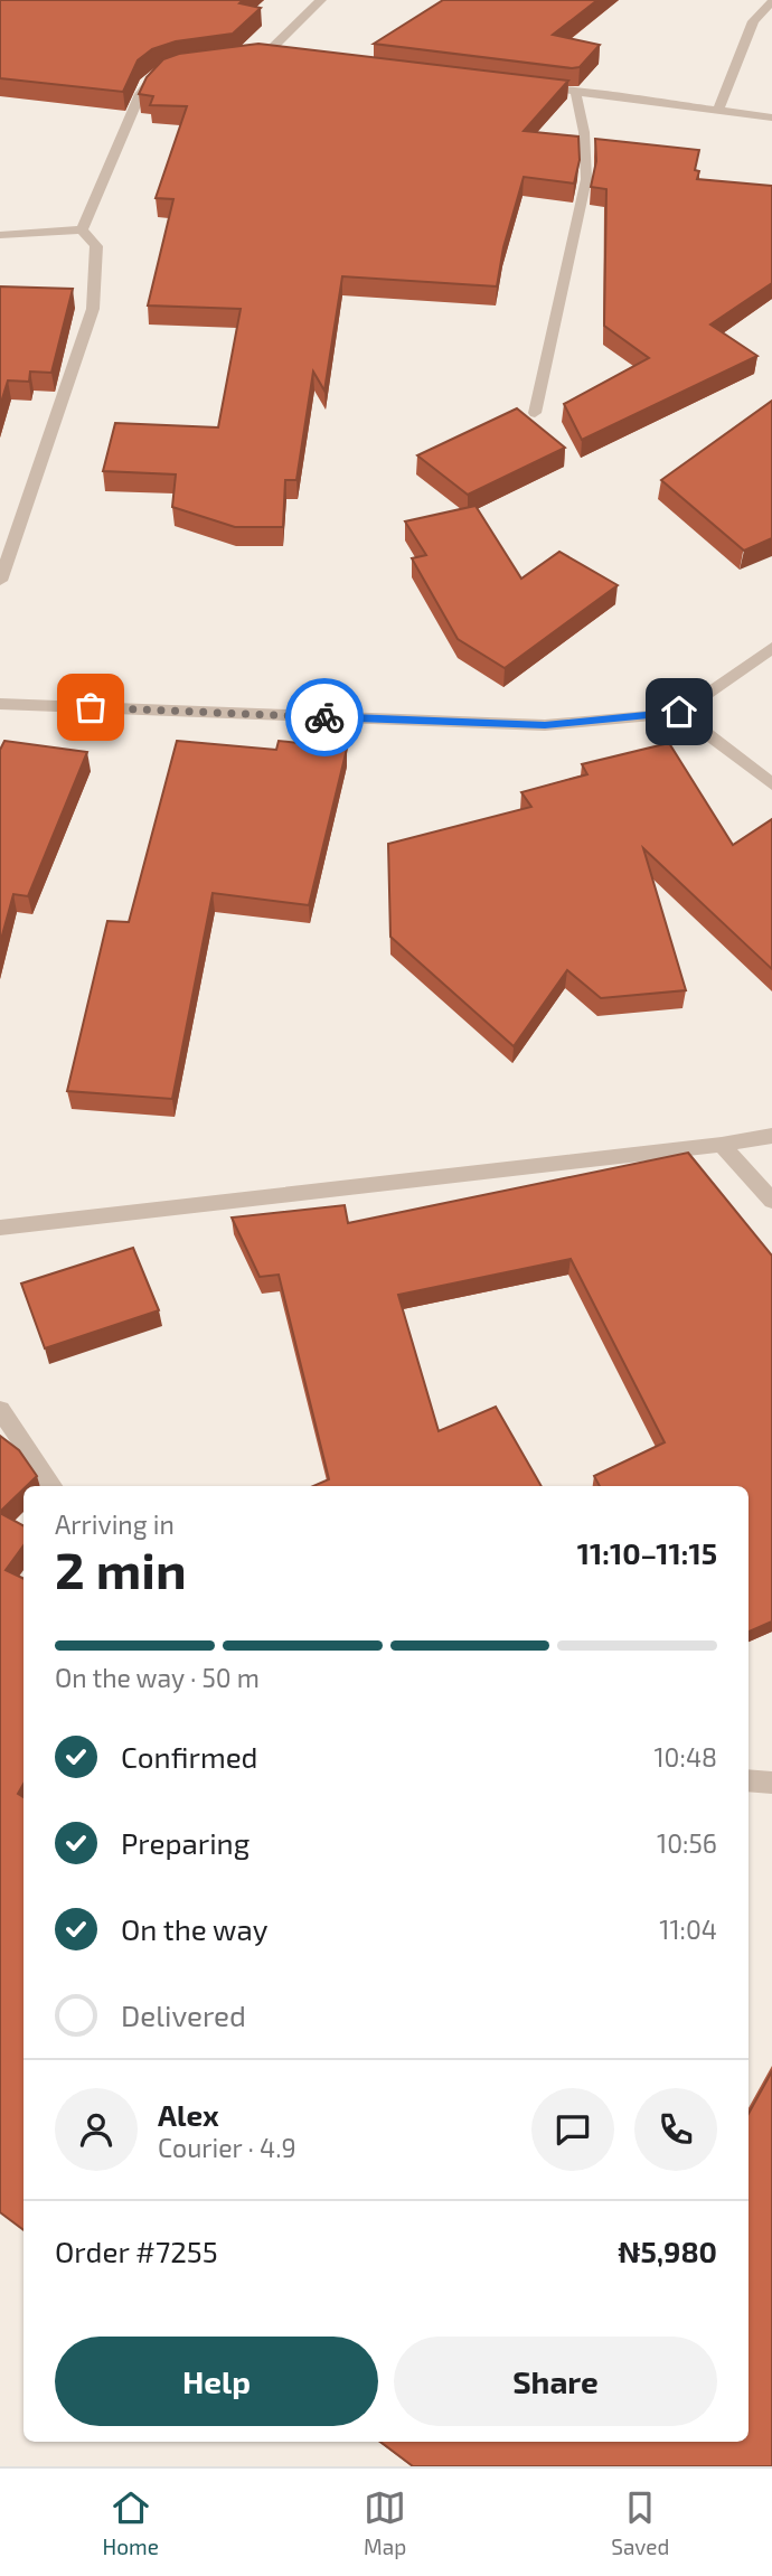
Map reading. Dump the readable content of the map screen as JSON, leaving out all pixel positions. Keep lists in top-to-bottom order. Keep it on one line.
{"page":{"heading":["2 min","Arriving in","11:10–11:15"],"panel":["Alex","Courier · 4.9","Order #7255","₦5,980"],"bar":"On the way · 50 m","list":[["Confirmed","10:48"],["Preparing","10:56"],["On the way","11:04"],"Delivered"],"buttons":["Help","Share"],"tabs":["Home","Map","Saved"]}}
